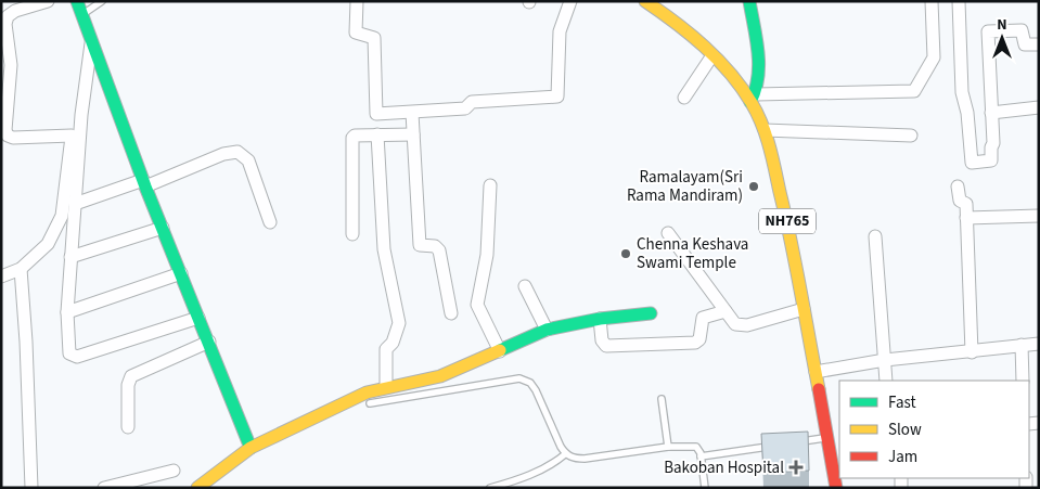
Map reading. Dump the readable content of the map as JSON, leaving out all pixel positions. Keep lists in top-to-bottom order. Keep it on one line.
{"streets":{"main road":["NH765"]},"places":{"other":["Ramalayam(Sri Rama Mandiram)","Chenna Keshava Swami Temple"],"health":["Bakoban Hospital"]},"legend":["Fast","Slow","Jam"],"north":"top"}
